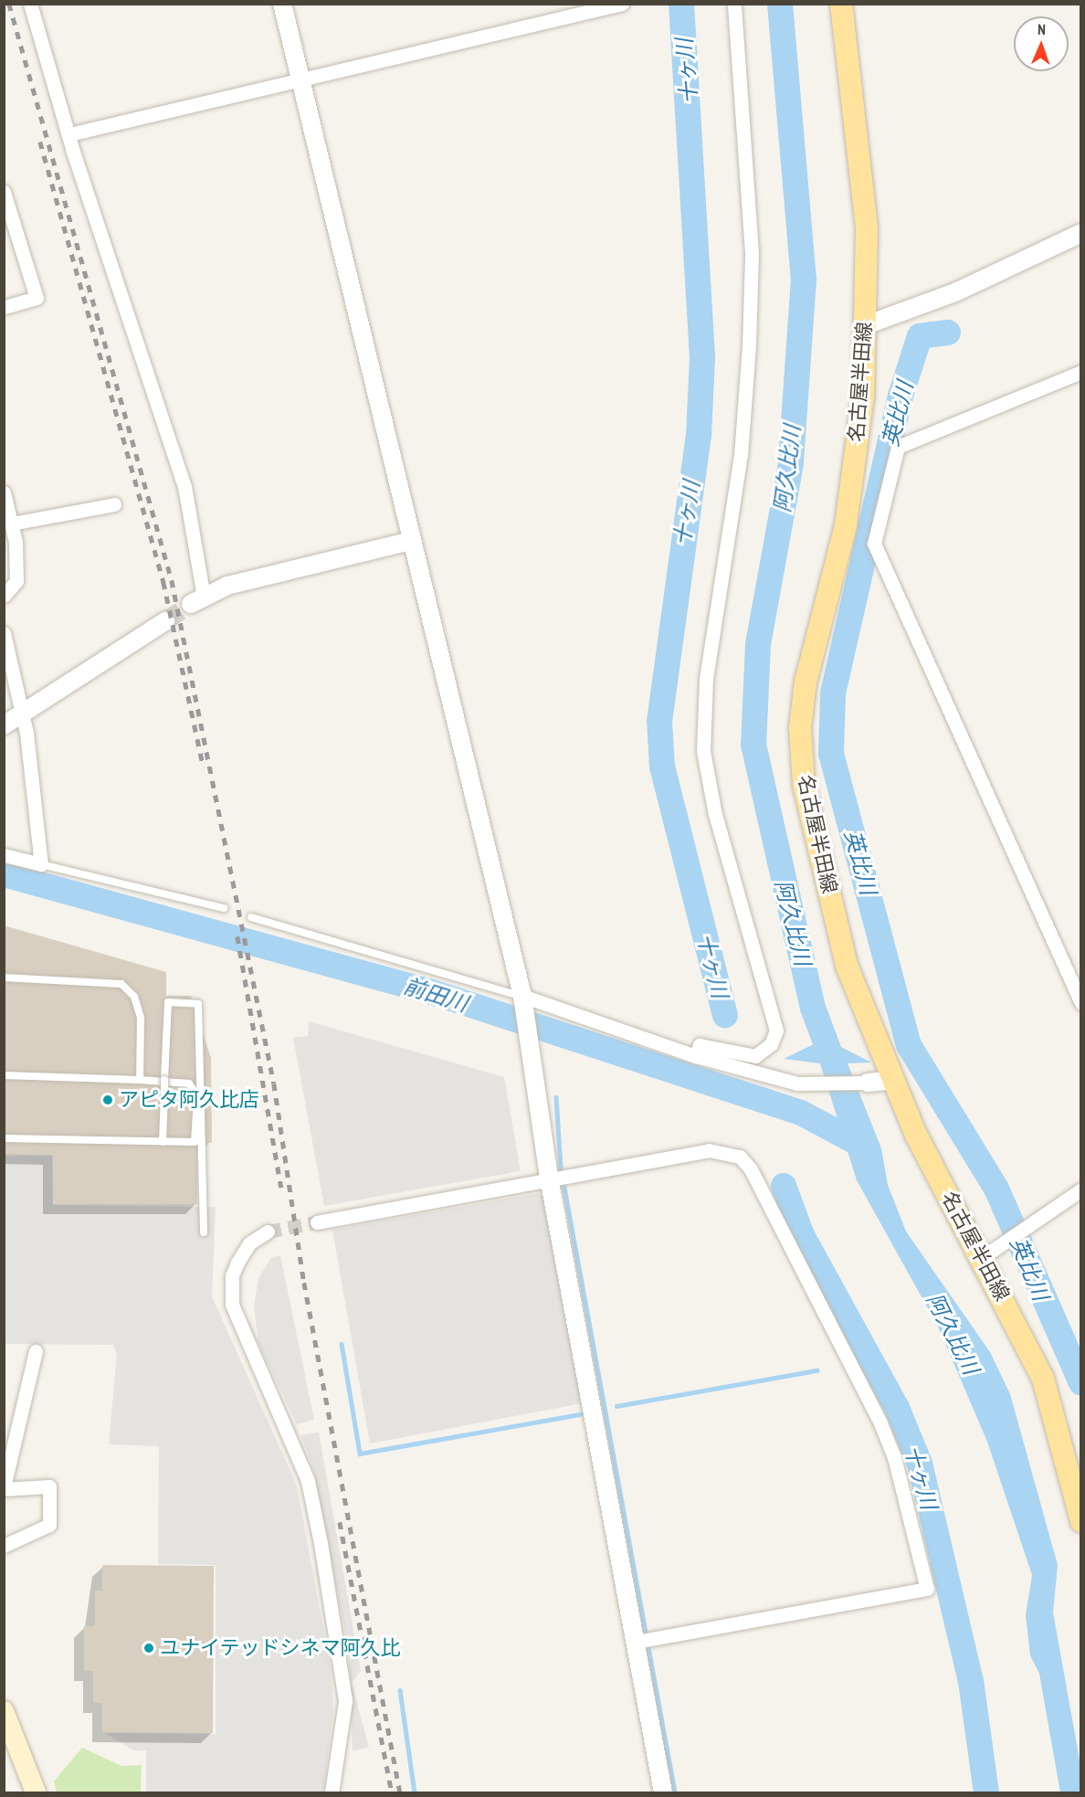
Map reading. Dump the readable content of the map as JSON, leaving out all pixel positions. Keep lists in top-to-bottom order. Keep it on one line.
{"streets":{"main road":["名古屋半田線"]},"water":["十ヶ川","英比川","阿久比川","前田川"],"places":["アピタ阿久比店","ユナイテッドシネマ阿久比"],"north":"top"}
